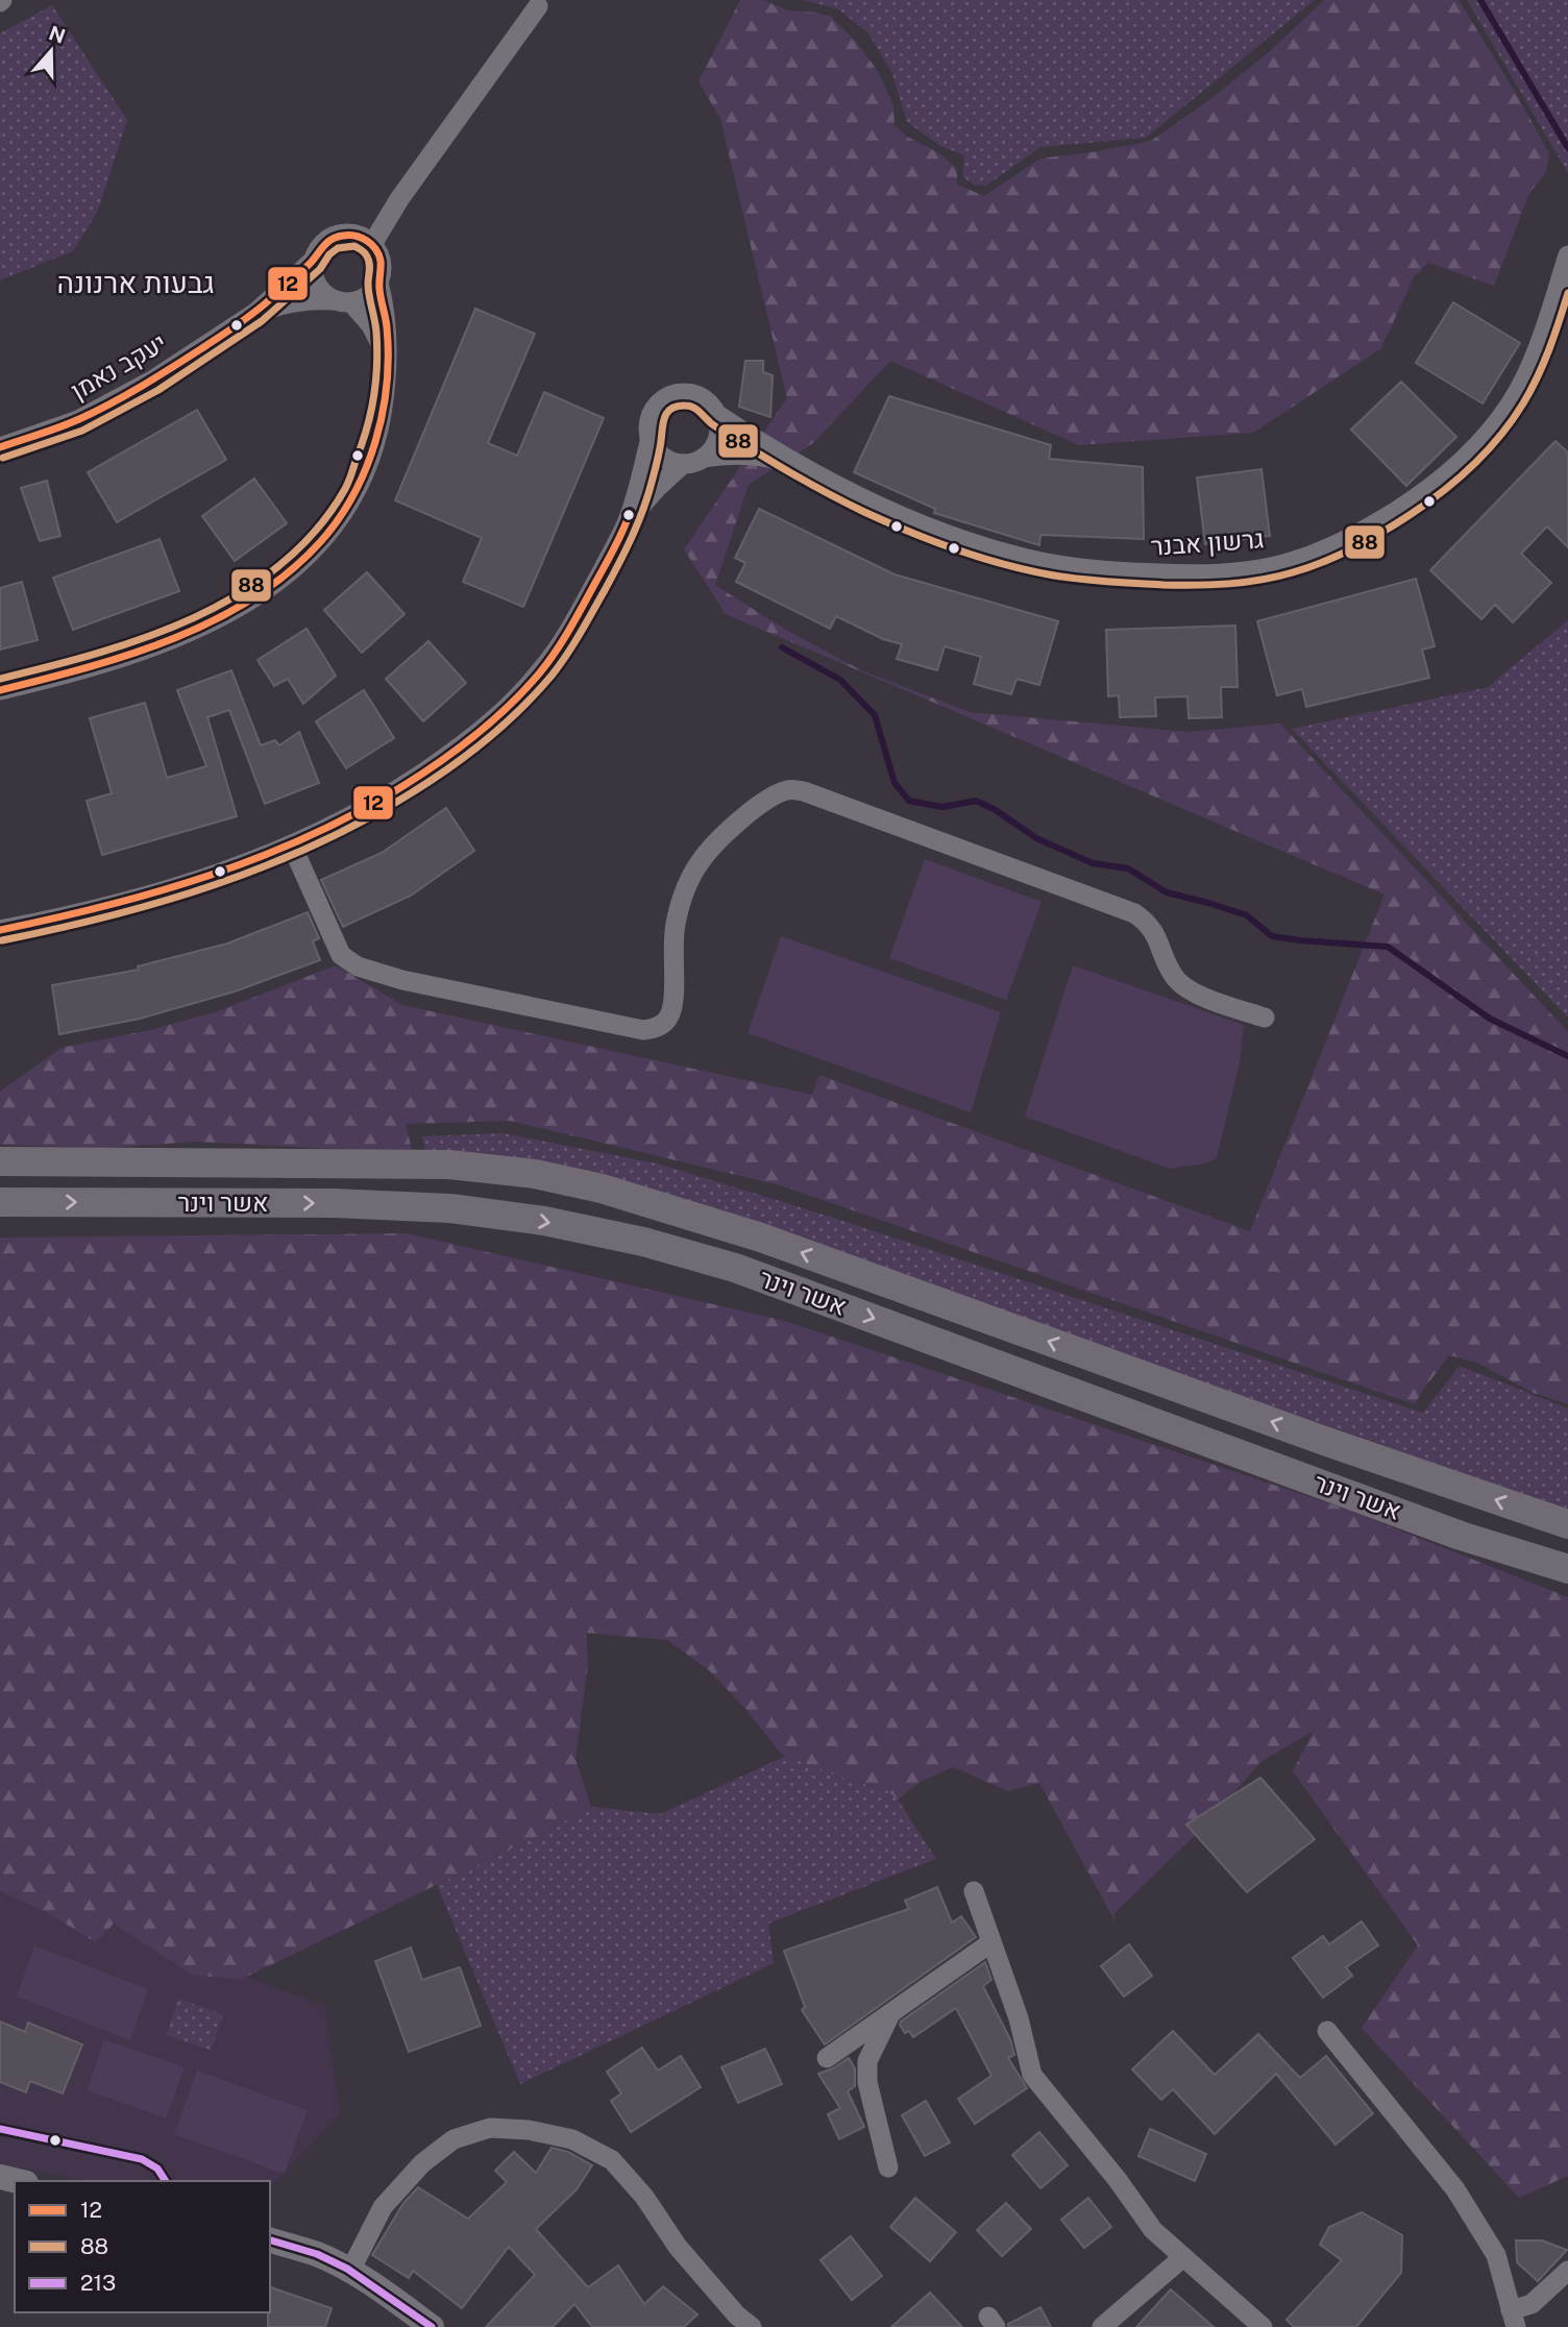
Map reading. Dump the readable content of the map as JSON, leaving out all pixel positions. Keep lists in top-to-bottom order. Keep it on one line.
{"streets":{"main road":["אשר וינר"],"street":["יעקב נאמן","גרשון אבנר"]},"districts":["גבעות ארנונה"],"lines":["transit line 12","transit line 88","transit line 213"],"legend":["12","88","213"],"north":"top"}
